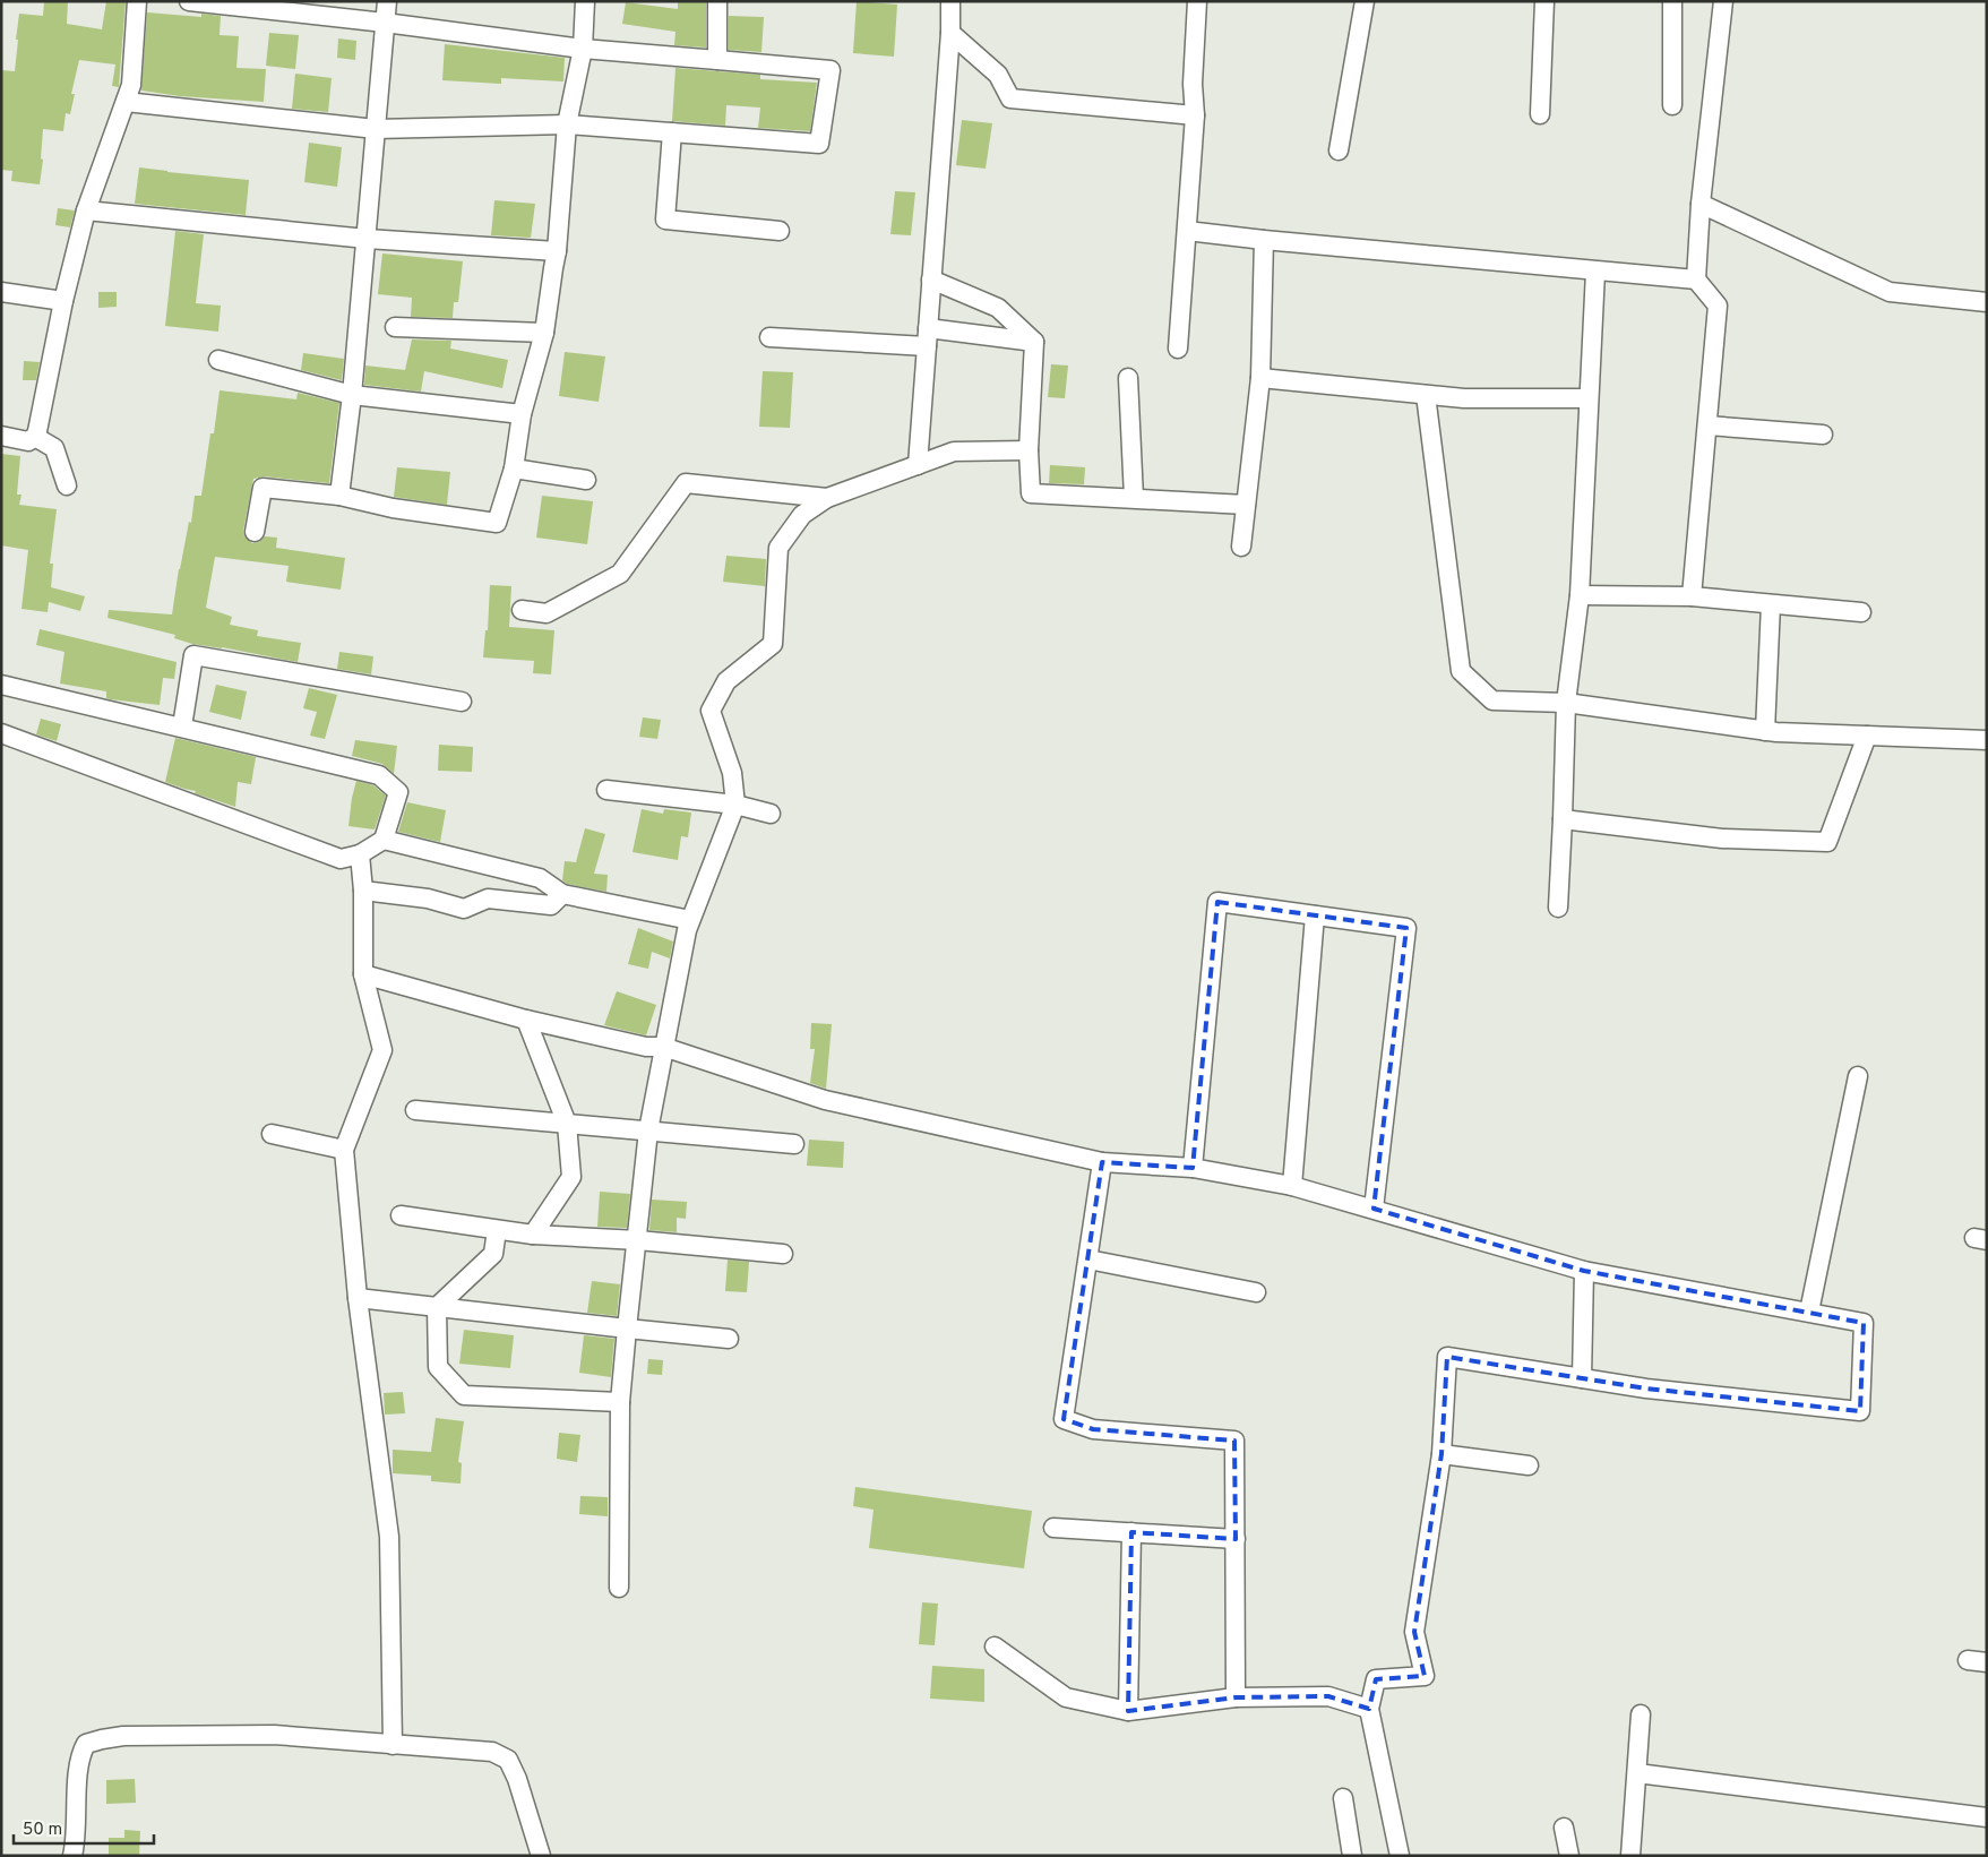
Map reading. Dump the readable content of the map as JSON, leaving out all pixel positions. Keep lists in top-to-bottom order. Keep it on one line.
{"scale_bar":"50 m"}
